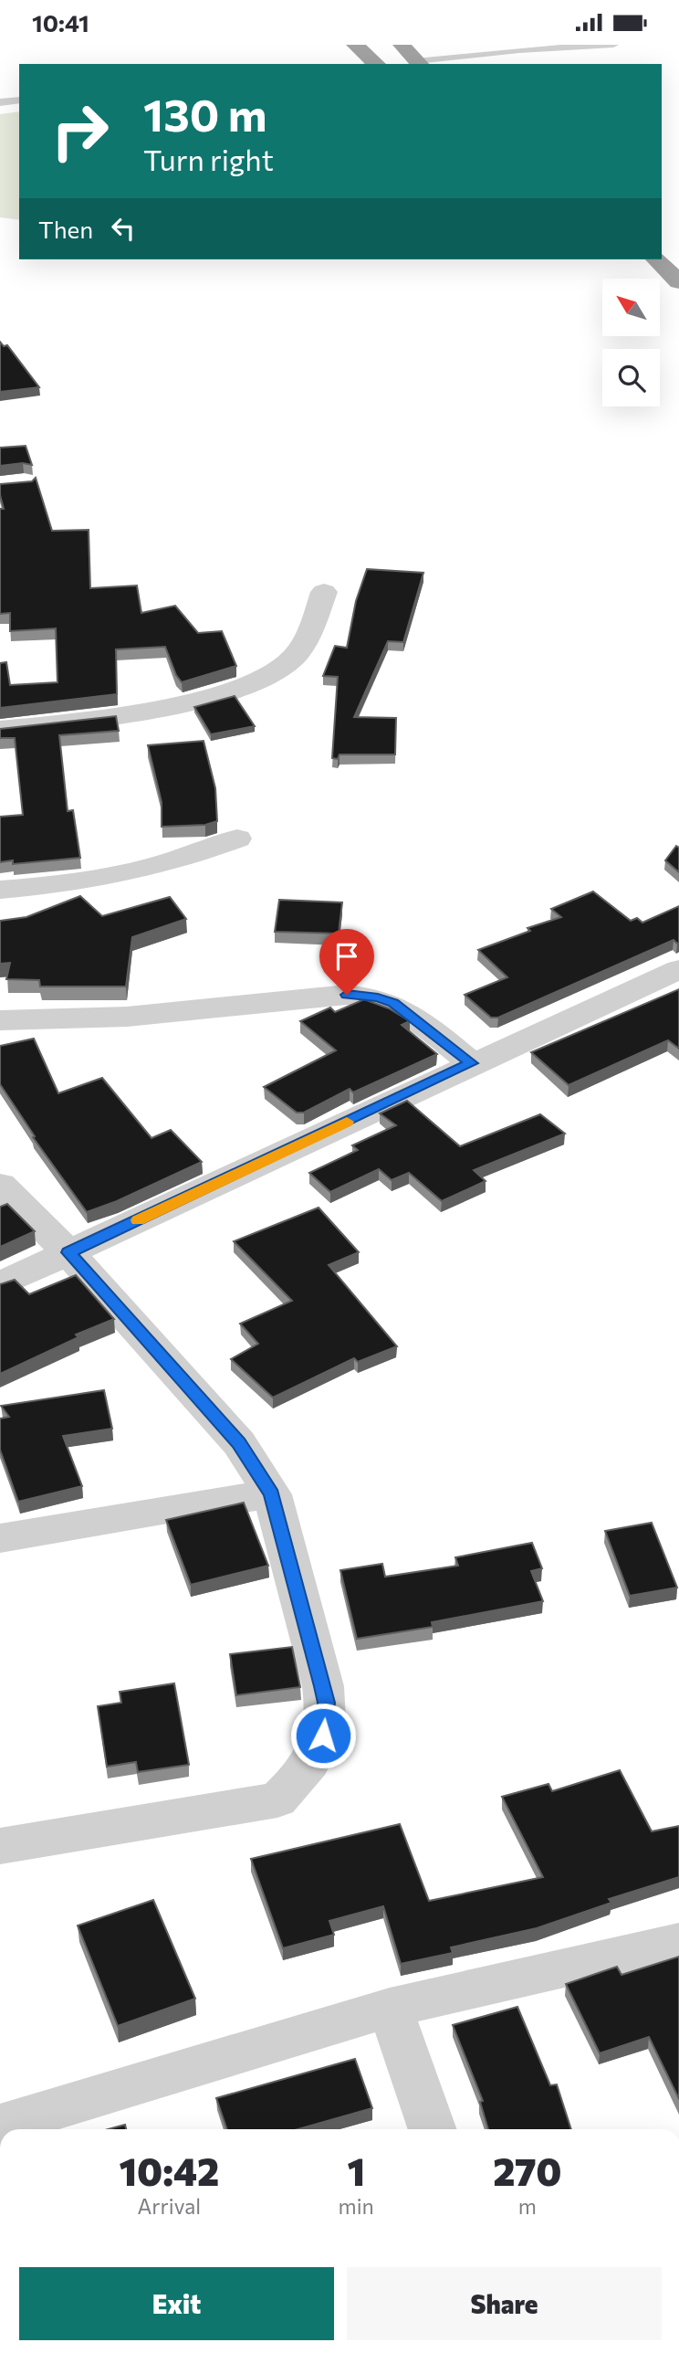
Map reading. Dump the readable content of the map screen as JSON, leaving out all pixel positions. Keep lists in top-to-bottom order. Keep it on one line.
{"north":"top left","page":{"status":"10:41","turn":["130 m","Turn right"],"then":"Then","eta":["10:42","Arrival","1","min","270","m"],"buttons":["Exit","Share"]}}
